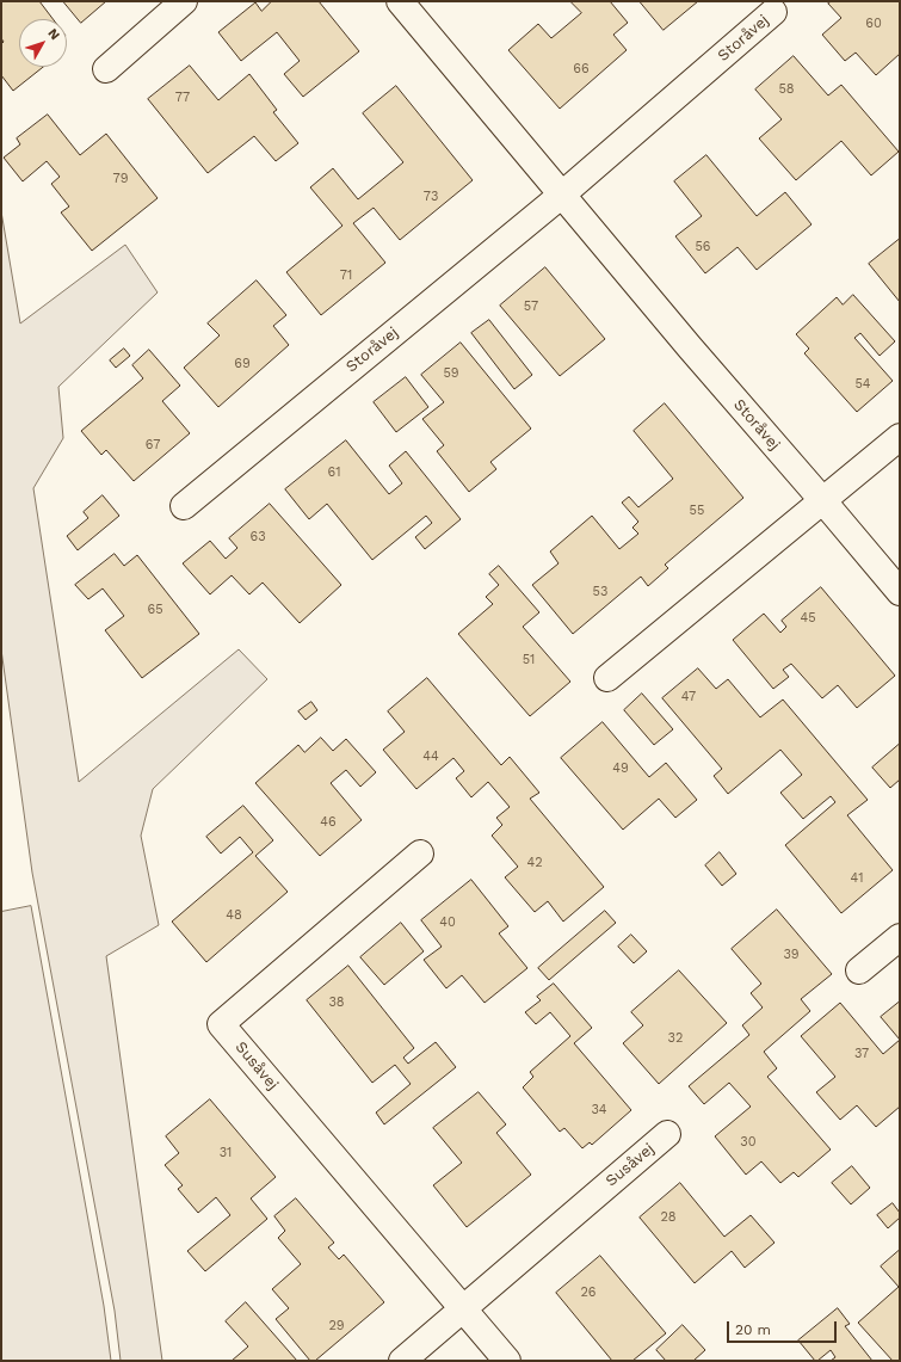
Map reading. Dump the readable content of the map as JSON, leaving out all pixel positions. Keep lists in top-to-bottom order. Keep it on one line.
{"streets":{"street":["Storåvej","Susåvej"]},"house_numbers":["60","66","58","77","79","73","56","71","57","69","59","54","67","61","55","63","53","65","45","51","47","44","49","46","42","41","48","40","39","38","32","37","34","30","31","28","26","29"],"scale_bar":"20 m","north":"top right"}
